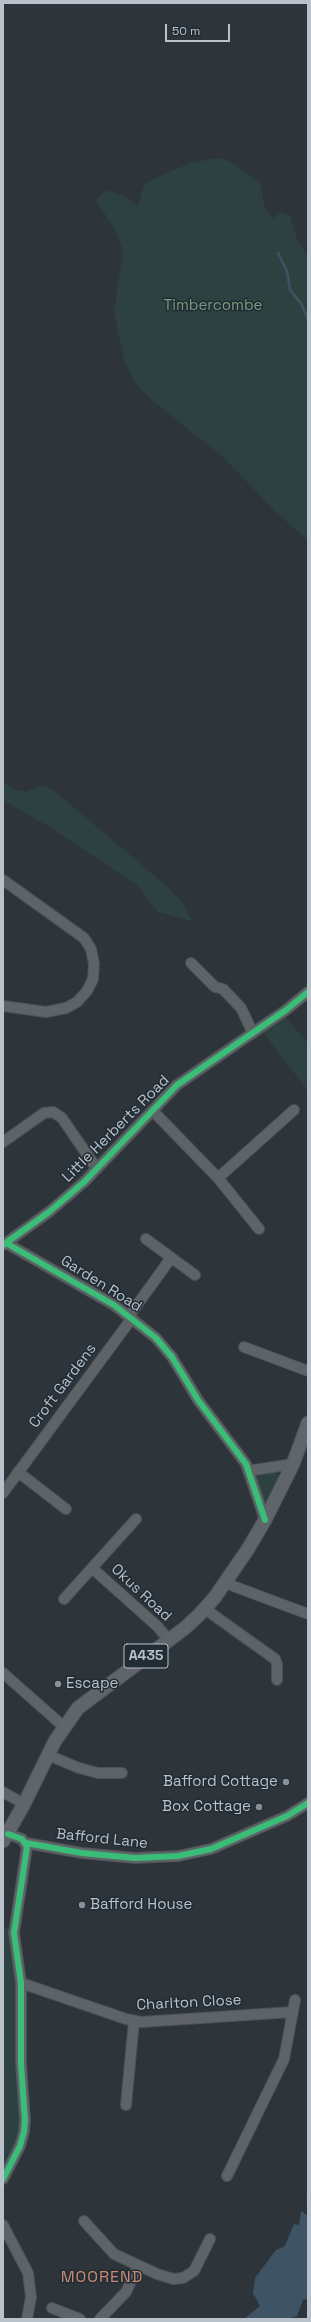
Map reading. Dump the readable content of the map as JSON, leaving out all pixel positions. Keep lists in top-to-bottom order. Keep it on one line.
{"streets":{"main road":["A435"],"street":["Little Herberts Road","Garden Road","Croft Gardens","Okus Road","Bafford Lane","Charlton Close"]},"crossings":[["Little Herberts Road","Garden Road"],["Garden Road","Croft Gardens"],["Garden Road","A435"],["Okus Road","A435"],["A435","Bafford Lane"]],"districts":["MOOREND"],"parks":["Timbercombe"],"places":["Escape","Bafford Cottage","Box Cottage","Bafford House"],"scale_bar":"50 m"}
